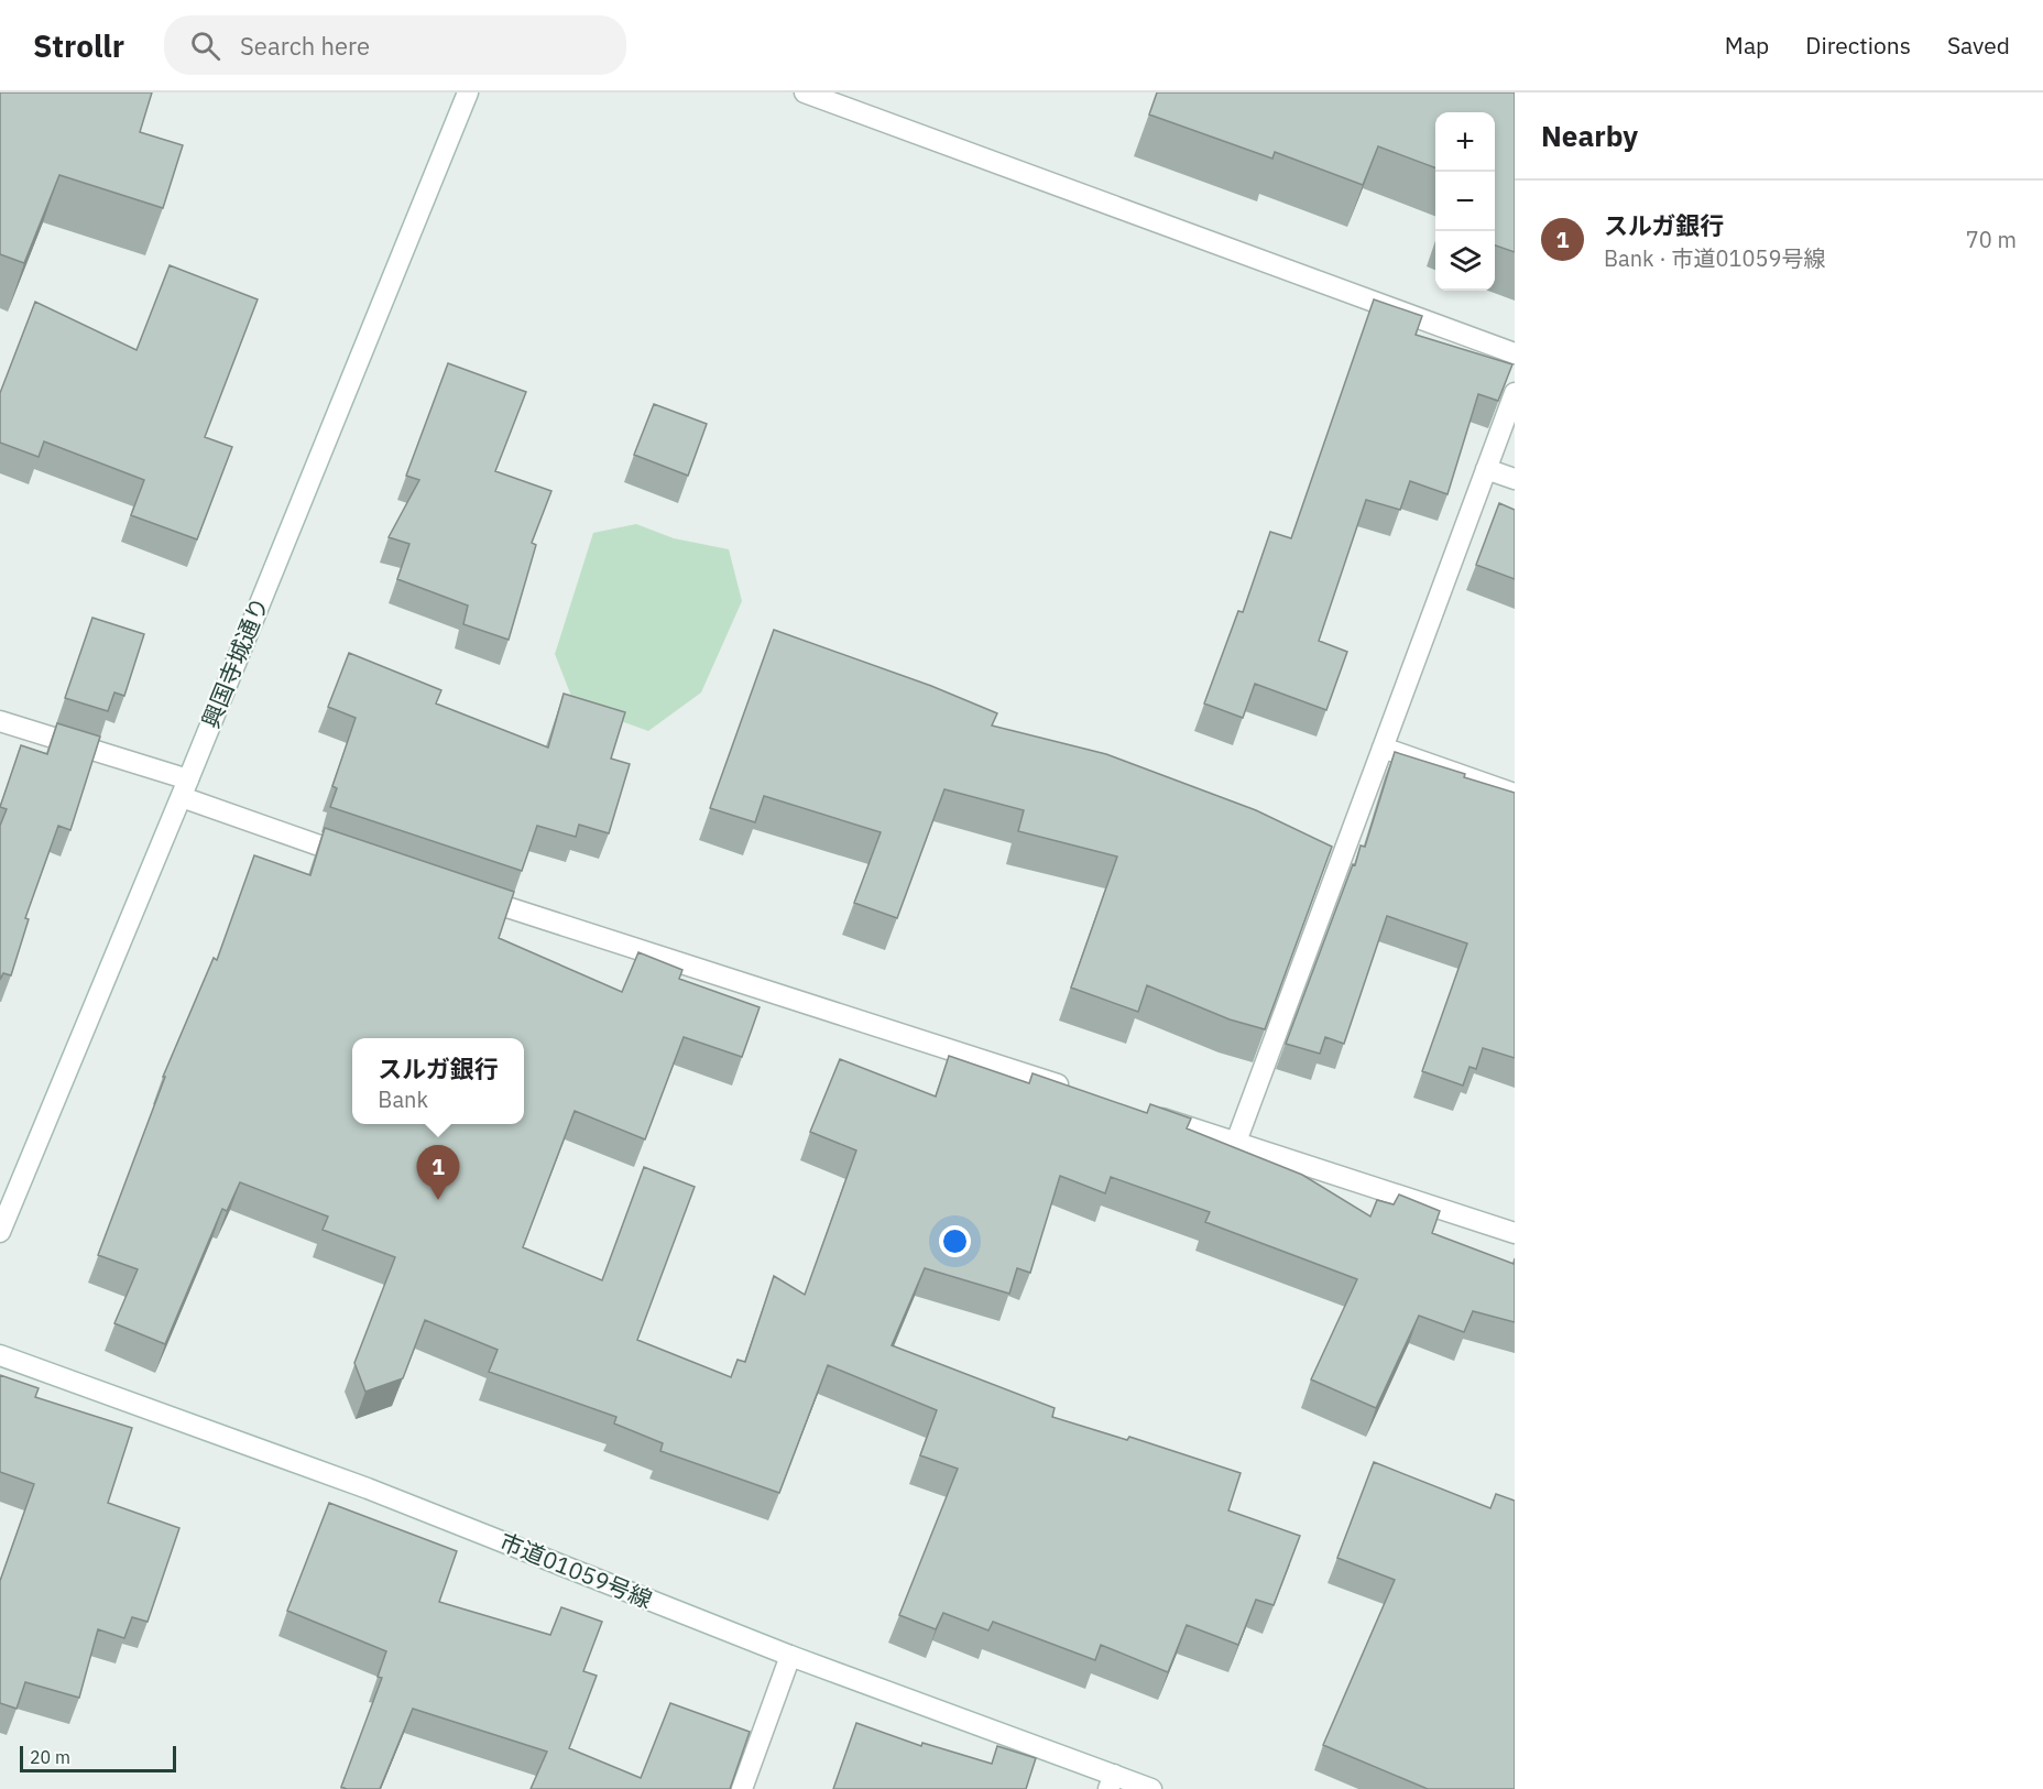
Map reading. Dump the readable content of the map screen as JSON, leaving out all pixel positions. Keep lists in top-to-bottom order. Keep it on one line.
{"streets":{"street":["興国寺城通り","市道01059号線"]},"scale_bar":"20 m","page":{"header":"Strollr","search":"Search here","nav":["Map","Directions","Saved"],"heading":"Nearby","map_buttons":["+","−"],"list":[{"mark":"1","name":"スルガ銀行","note":"Bank · 市道01059号線","value":"70 m"}],"popup":["スルガ銀行","Bank"],"pins":"1","scale":"20 m"}}
